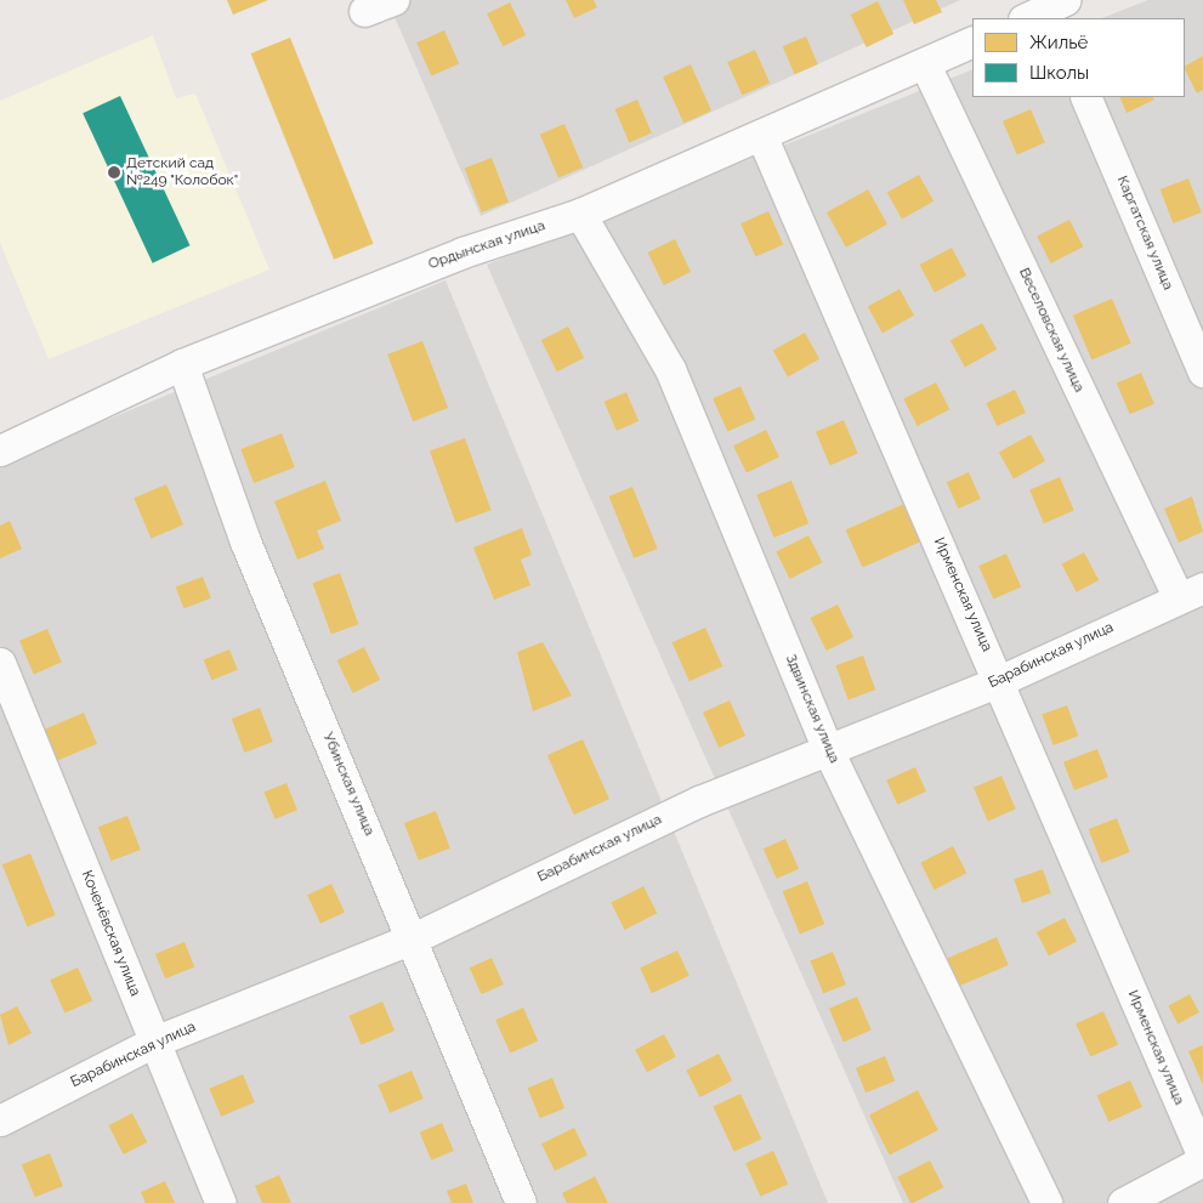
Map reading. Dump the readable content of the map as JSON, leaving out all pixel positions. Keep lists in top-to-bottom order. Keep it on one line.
{"streets":{"street":["Каргатская улица","Ордынская улица","Веселовская улица","Ирменская улица","Барабинская улица","Здвинская улица","Убинская улица","Коченёвская улица"]},"crossings":[["Ордынская улица","Веселовская улица"],["Ордынская улица","Ирменская улица"],["Ордынская улица","Здвинская улица"],["Ордынская улица","Убинская улица"],["Веселовская улица","Барабинская улица"],["Ирменская улица","Барабинская улица"],["Барабинская улица","Здвинская улица"],["Барабинская улица","Убинская улица"],["Барабинская улица","Коченёвская улица"]],"places":["Детский сад №249 \"Колобок\""],"legend":["Жильё","Школы"]}
